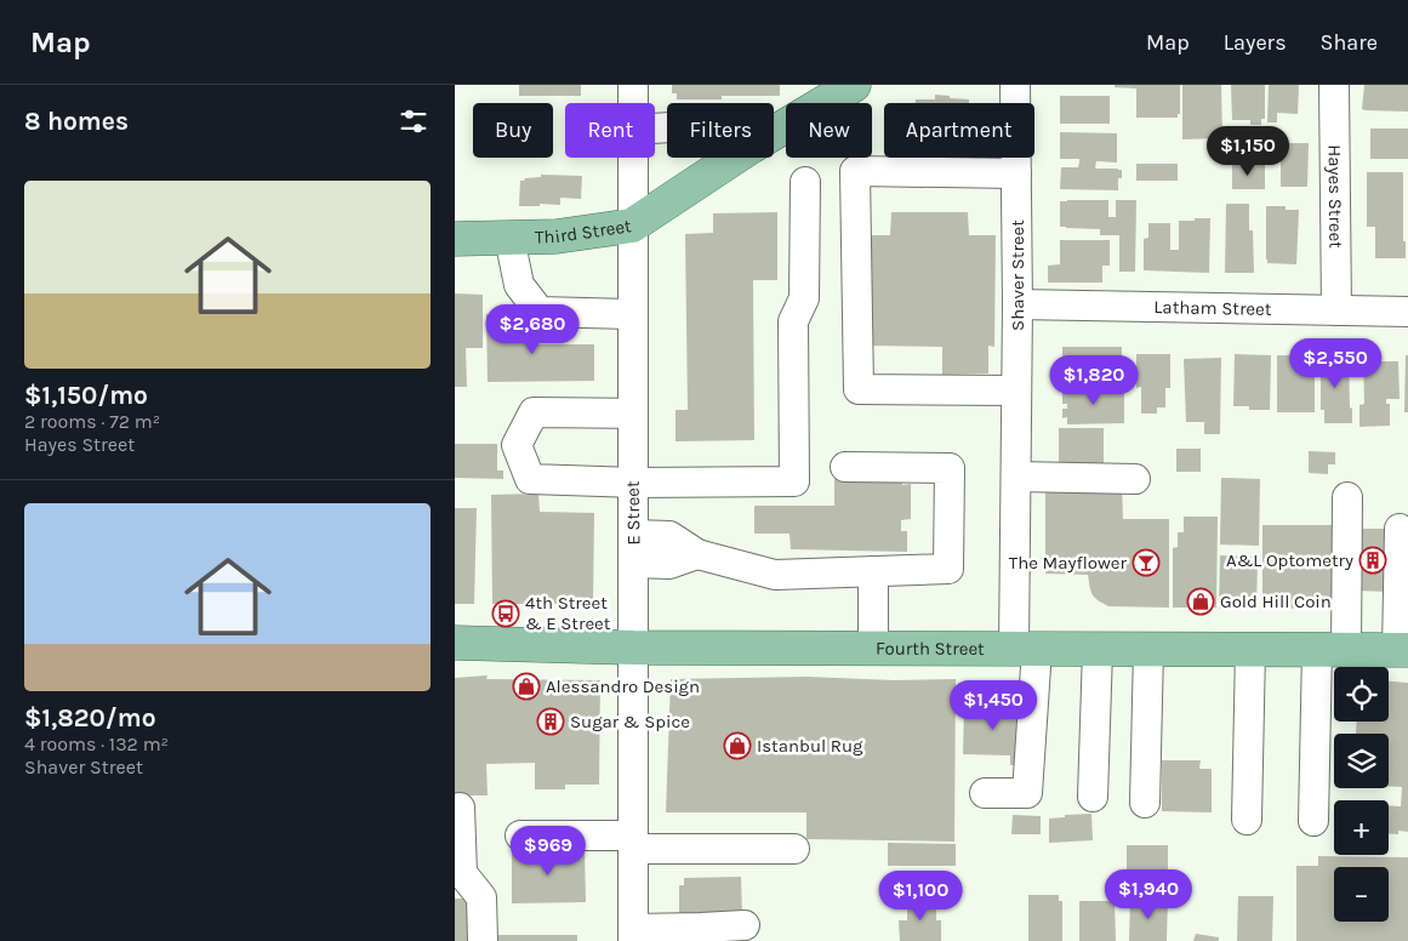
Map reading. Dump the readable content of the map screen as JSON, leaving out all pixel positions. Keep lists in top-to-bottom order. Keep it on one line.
{"streets":{"main road":["Third Street","Fourth Street"],"street":["Hayes Street","Shaver Street","Latham Street","E Street"]},"crossings":[["Hayes Street","Latham Street"],["Third Street","E Street"],["Shaver Street","Latham Street"],["Shaver Street","Fourth Street"],["E Street","Fourth Street"]],"places":{"building":["A&L Optometry","Sugar & Spice"],"bar":["The Mayflower"],"shop":["Gold Hill Coin","Alessandro Design","Istanbul Rug"],"bus stop":["4th Street & E Street"]},"page":{"header":"Map","nav":["Map","Layers","Share"],"heading":"8 homes","chip":["Buy","Rent","Filters","New","Apartment"],"price":["$1,150","$2,680","$2,550","$1,820","$1,450","$969","$1,940","$1,100"],"list":[{"name":"$1,150/mo","note":"2 rooms · 72 m² · Hayes Street"},{"name":"$1,820/mo","note":"4 rooms · 132 m² · Shaver Street"}],"map_buttons":["+","−"]}}
